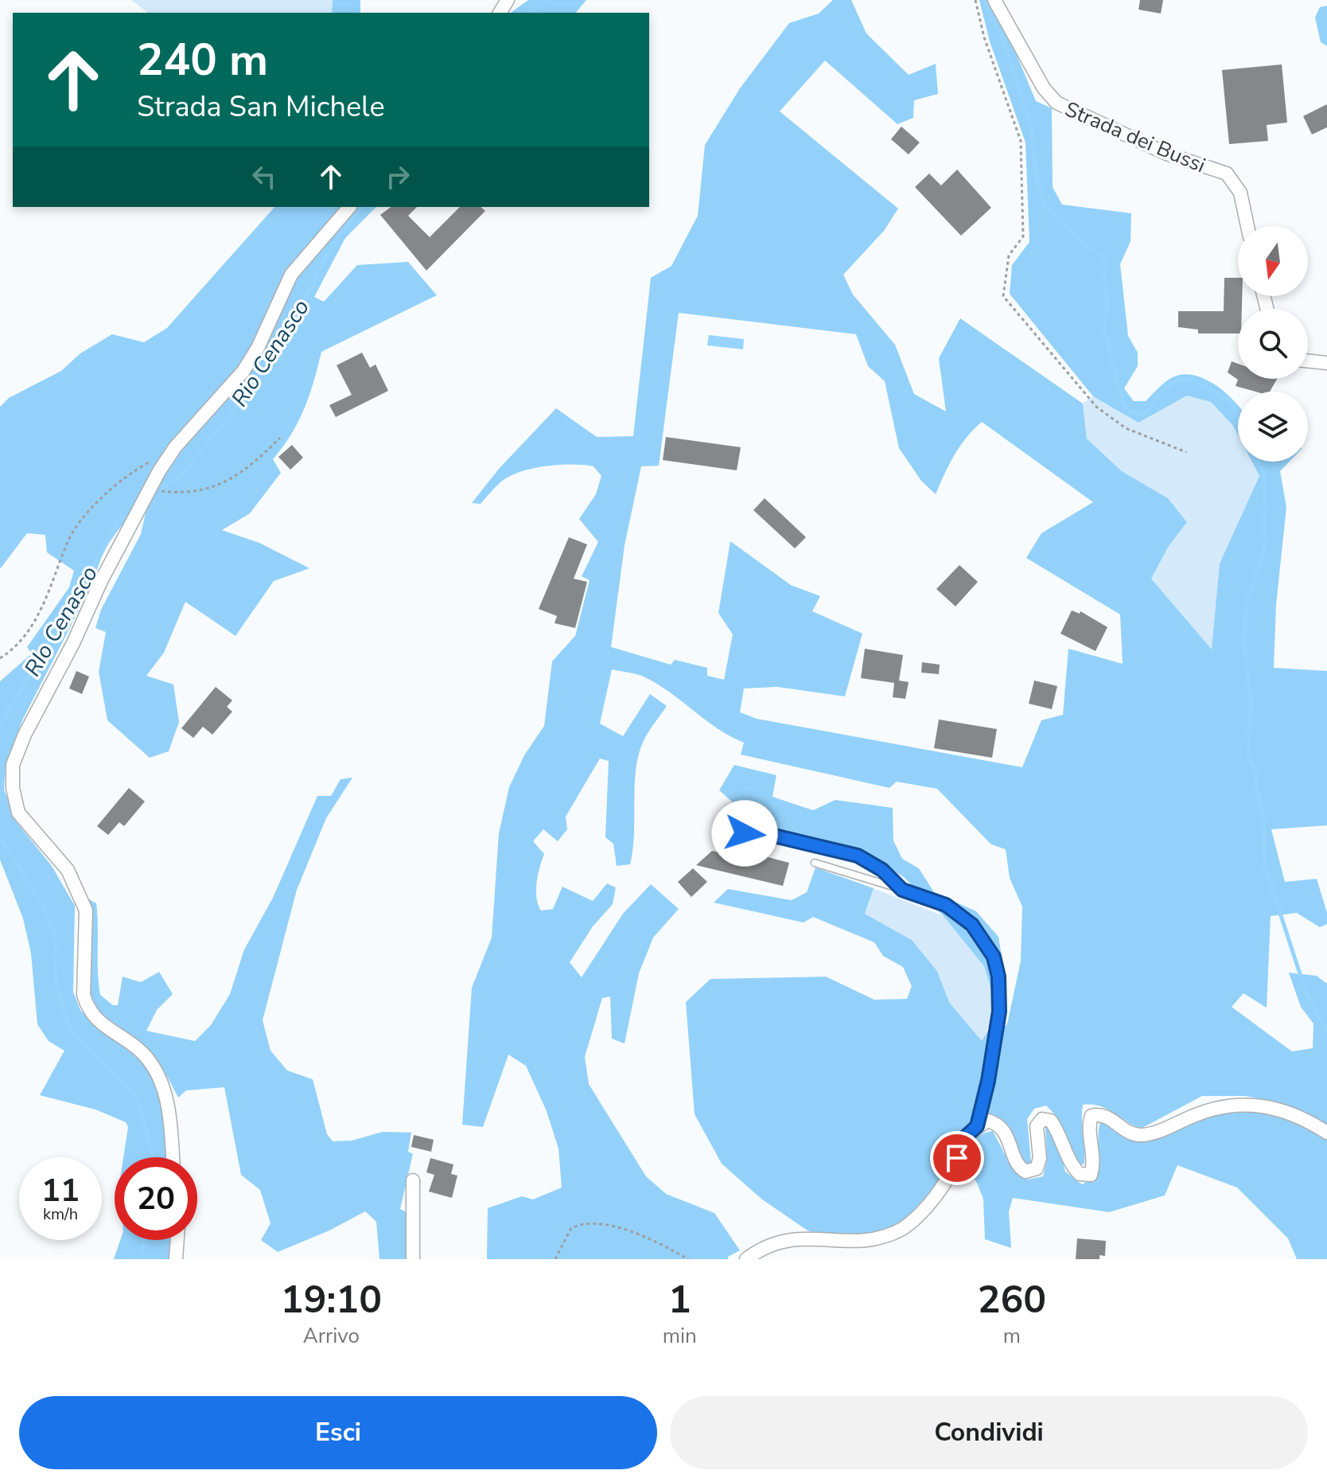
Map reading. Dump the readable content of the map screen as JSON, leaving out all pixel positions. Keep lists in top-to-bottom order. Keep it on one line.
{"streets":{"street":["Strada dei Bussi"]},"water":["Rio Cenasco","RIo Cenasco"],"north":"bottom","page":{"turn":["240 m","Strada San Michele"],"speed":"11 km/h","limit":"20","eta":["19:10","Arrivo","1","min","260","m"],"buttons":["Esci","Condividi"]}}
